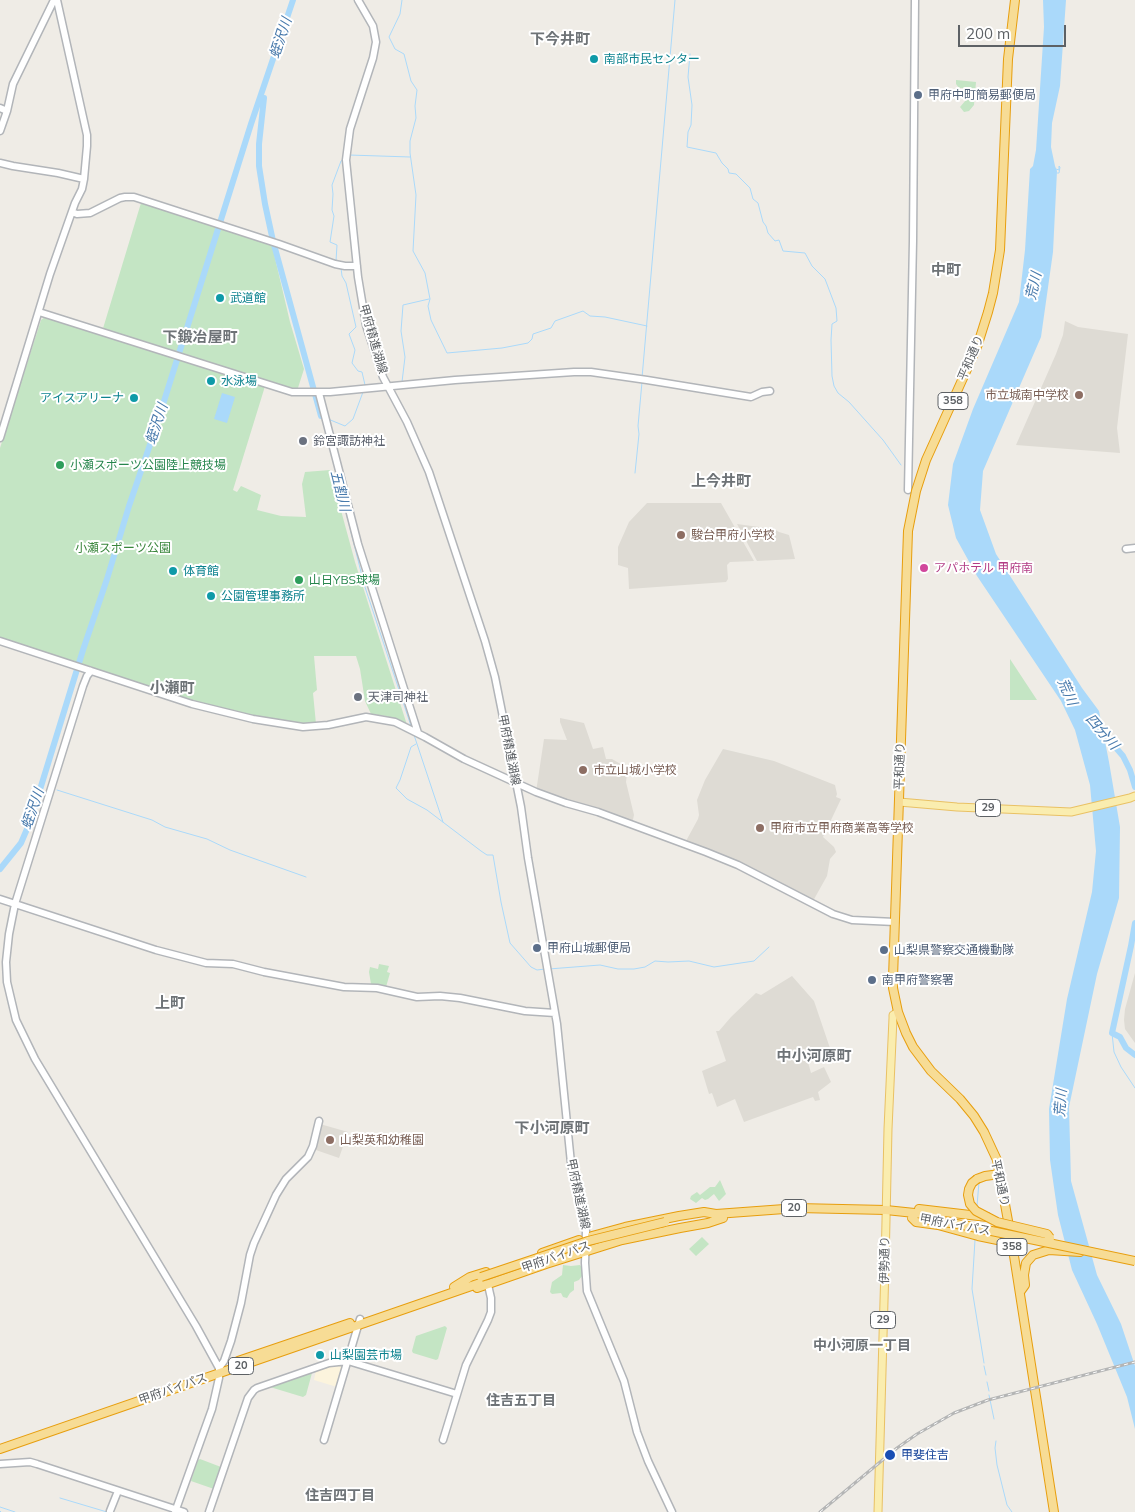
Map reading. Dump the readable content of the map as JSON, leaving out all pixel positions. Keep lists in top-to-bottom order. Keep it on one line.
{"streets":{"highway":["平和通り","358","20","甲府バイパス"],"main road":["29","伊勢通り"],"street":["甲府精進湖線"]},"crossings":[["平和通り","29"],["平和通り","伊勢通り"],["甲府バイパス","伊勢通り"]],"districts":["下今井町","中町","下鍛冶屋町","上今井町","小瀬町","上町","中小河原町","下小河原町","中小河原一丁目","住吉五丁目","住吉四丁目"],"water":["蛭沢川","荒川","五割川","四分川"],"parks":["小瀬スポーツ公園"],"places":["南部市民センター","甲府中町簡易郵便局","武道館","水泳場","市立城南中学校","アイスアリーナ","鈴宮諏訪神社","小瀬スポーツ公園陸上競技場","駿台甲府小学校","アパホテル 甲府南","体育館","山日YBS球場","公園管理事務所","天津司神社","市立山城小学校","甲府市立甲府商業高等学校","甲府山城郵便局","山梨県警察交通機動隊","南甲府警察署","山梨英和幼稚園","山梨園芸市場","甲斐住吉"],"scale_bar":"200 m"}
